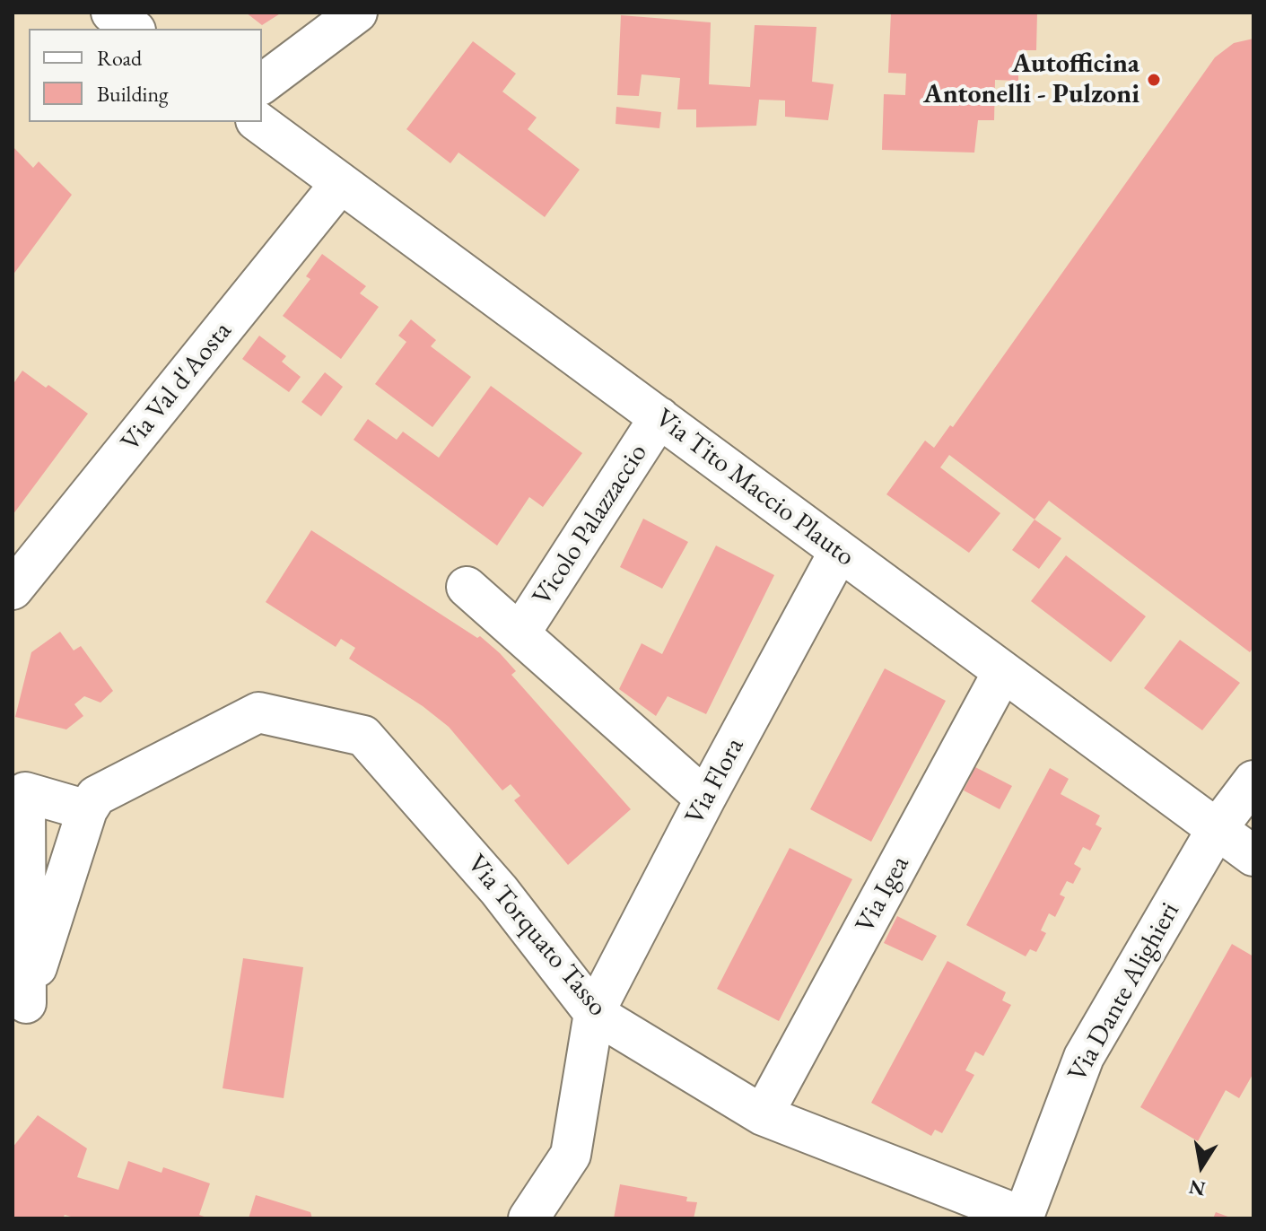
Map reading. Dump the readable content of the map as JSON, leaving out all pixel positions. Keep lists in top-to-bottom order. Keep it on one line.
{"streets":{"street":["Via Val d'Aosta","Via Tito Maccio Plauto","Vicolo Palazzaccio","Via Flora","Via Igea","Via Torquato Tasso","Via Dante Alighieri"]},"crossings":[["Via Val d'Aosta","Via Tito Maccio Plauto"],["Via Tito Maccio Plauto","Vicolo Palazzaccio"],["Via Tito Maccio Plauto","Via Flora"],["Via Tito Maccio Plauto","Via Igea"],["Via Tito Maccio Plauto","Via Dante Alighieri"],["Via Flora","Via Torquato Tasso"],["Via Igea","Via Torquato Tasso"],["Via Torquato Tasso","Via Dante Alighieri"]],"places":["Autofficina Antonelli - Pulzoni"],"legend":["Road","Building"],"north":"bottom"}
